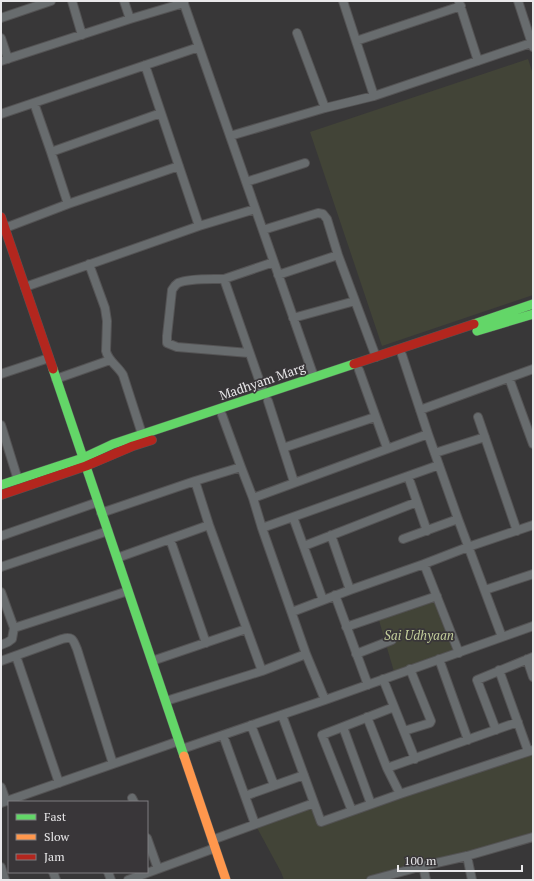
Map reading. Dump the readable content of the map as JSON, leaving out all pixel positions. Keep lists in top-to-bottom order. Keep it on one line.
{"streets":{"street":["Madhyam Marg"]},"parks":["Sai Udhyaan"],"legend":["Fast","Slow","Jam"],"scale_bar":"100 m"}
